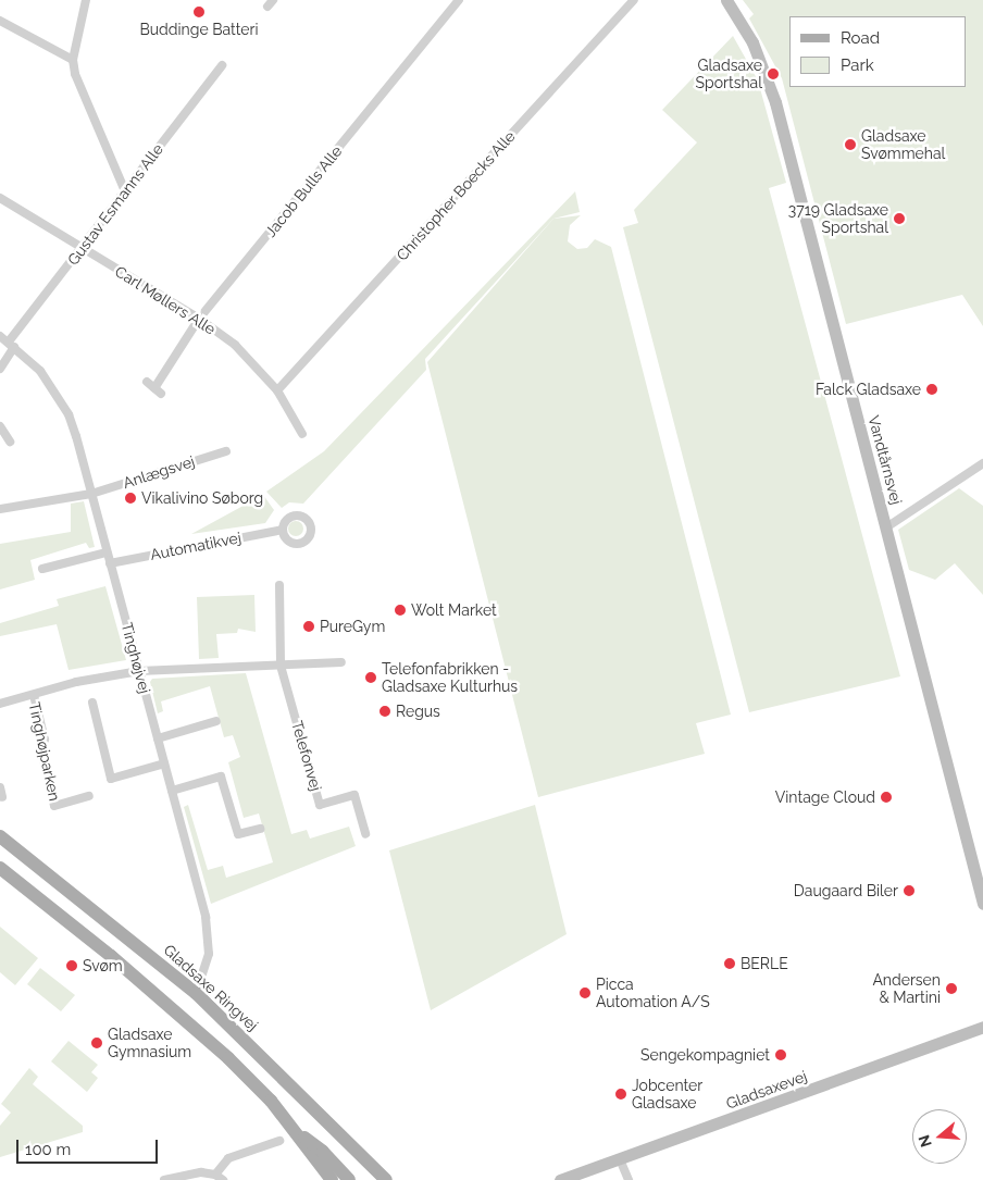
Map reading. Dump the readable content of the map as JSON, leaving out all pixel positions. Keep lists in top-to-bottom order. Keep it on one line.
{"streets":{"main road":["Gladsaxe Ringvej"],"street":["Jacob Bulls Alle","Christopher Boecks Alle","Gustav Esmanns Alle","Carl Møllers Alle","Vandtårnsvej","Anlægsvej","Automatikvej","Tinghøjvej","Tinghøjparken","Telefonvej","Gladsaxevej"]},"crossings":[["Jacob Bulls Alle","Carl Møllers Alle"],["Christopher Boecks Alle","Carl Møllers Alle"],["Gustav Esmanns Alle","Carl Møllers Alle"],["Gustav Esmanns Alle","Tinghøjvej"],["Anlægsvej","Tinghøjvej"],["Automatikvej","Tinghøjvej"],["Tinghøjvej","Tinghøjparken"],["Tinghøjvej","Gladsaxe Ringvej"]],"places":["Buddinge Batteri","Gladsaxe Sportshal","Gladsaxe Svømmehal","3719 Gladsaxe Sportshal","Falck Gladsaxe","Vikalivino Søborg","Wolt Market","PureGym","Telefonfabrikken - Gladsaxe Kulturhus","Regus","Vintage Cloud","Daugaard Biler","BERLE","Svøm","Andersen & Martini","Picca Automation A/S","Gladsaxe Gymnasium","Sengekompagniet","Jobcenter Gladsaxe"],"legend":["Road","Park"],"scale_bar":"100 m","north":"left"}
